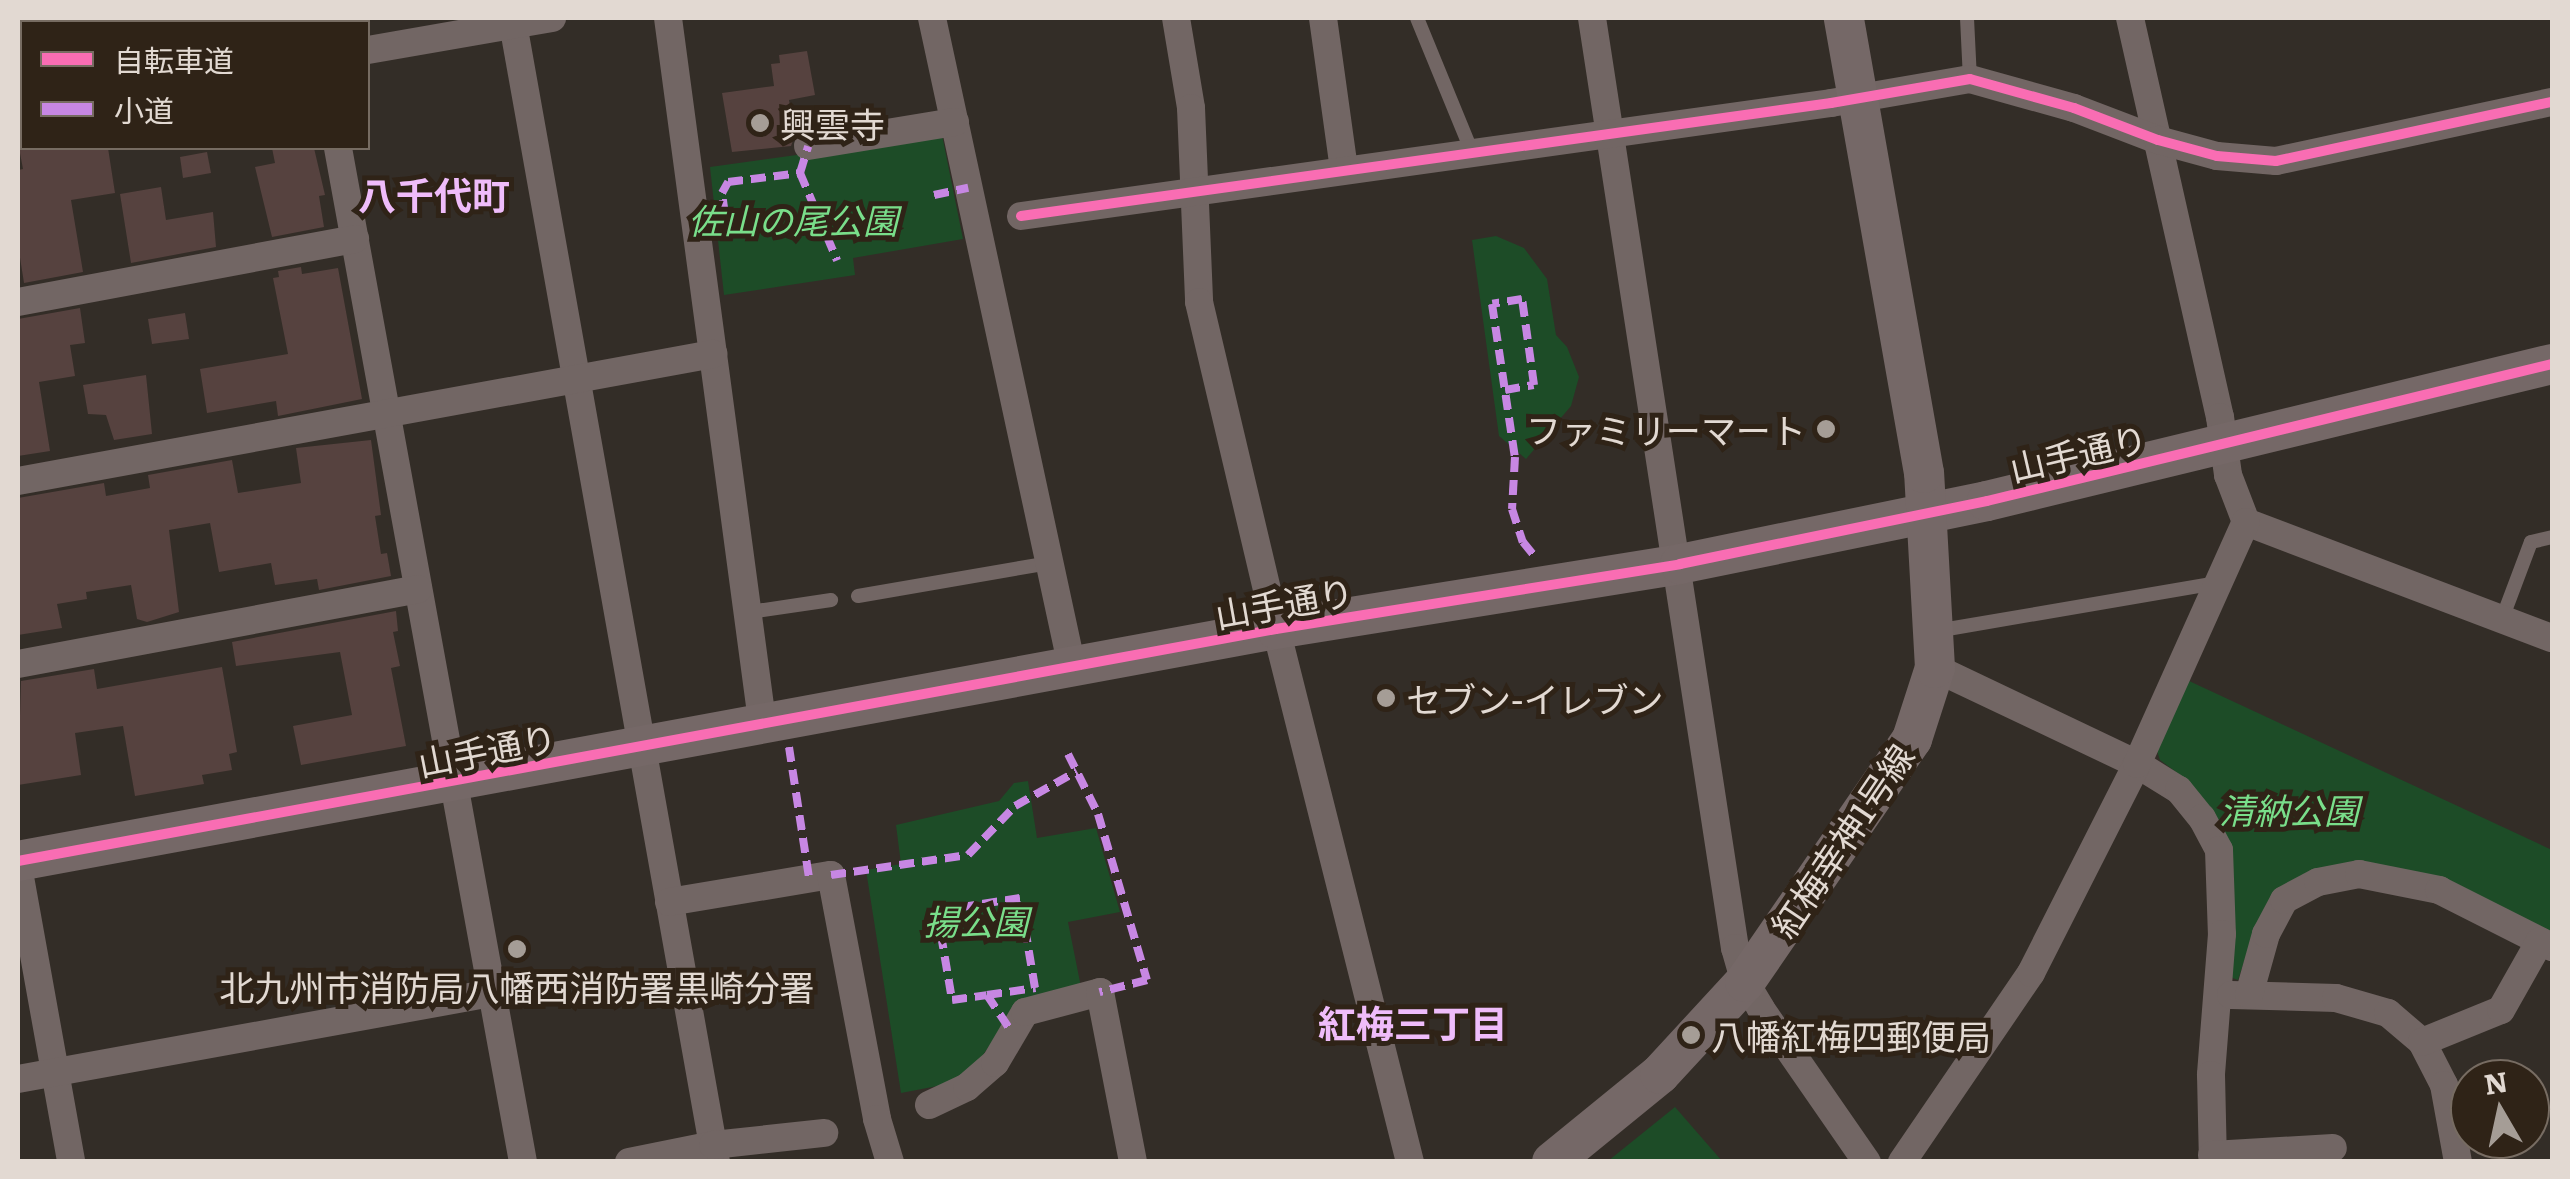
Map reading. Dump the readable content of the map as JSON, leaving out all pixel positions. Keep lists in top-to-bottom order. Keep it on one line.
{"streets":{"street":["山手通り","紅梅幸神1号線"]},"crossings":[["山手通り","紅梅幸神1号線"]],"districts":["八千代町","紅梅三丁目"],"parks":["佐山の尾公園","清納公園","揚公園"],"places":["興雲寺","ファミリーマート","セブン-イレブン","北九州市消防局八幡西消防署黒崎分署","八幡紅梅四郵便局"],"legend":["自転車道","小道"],"north":"top"}
